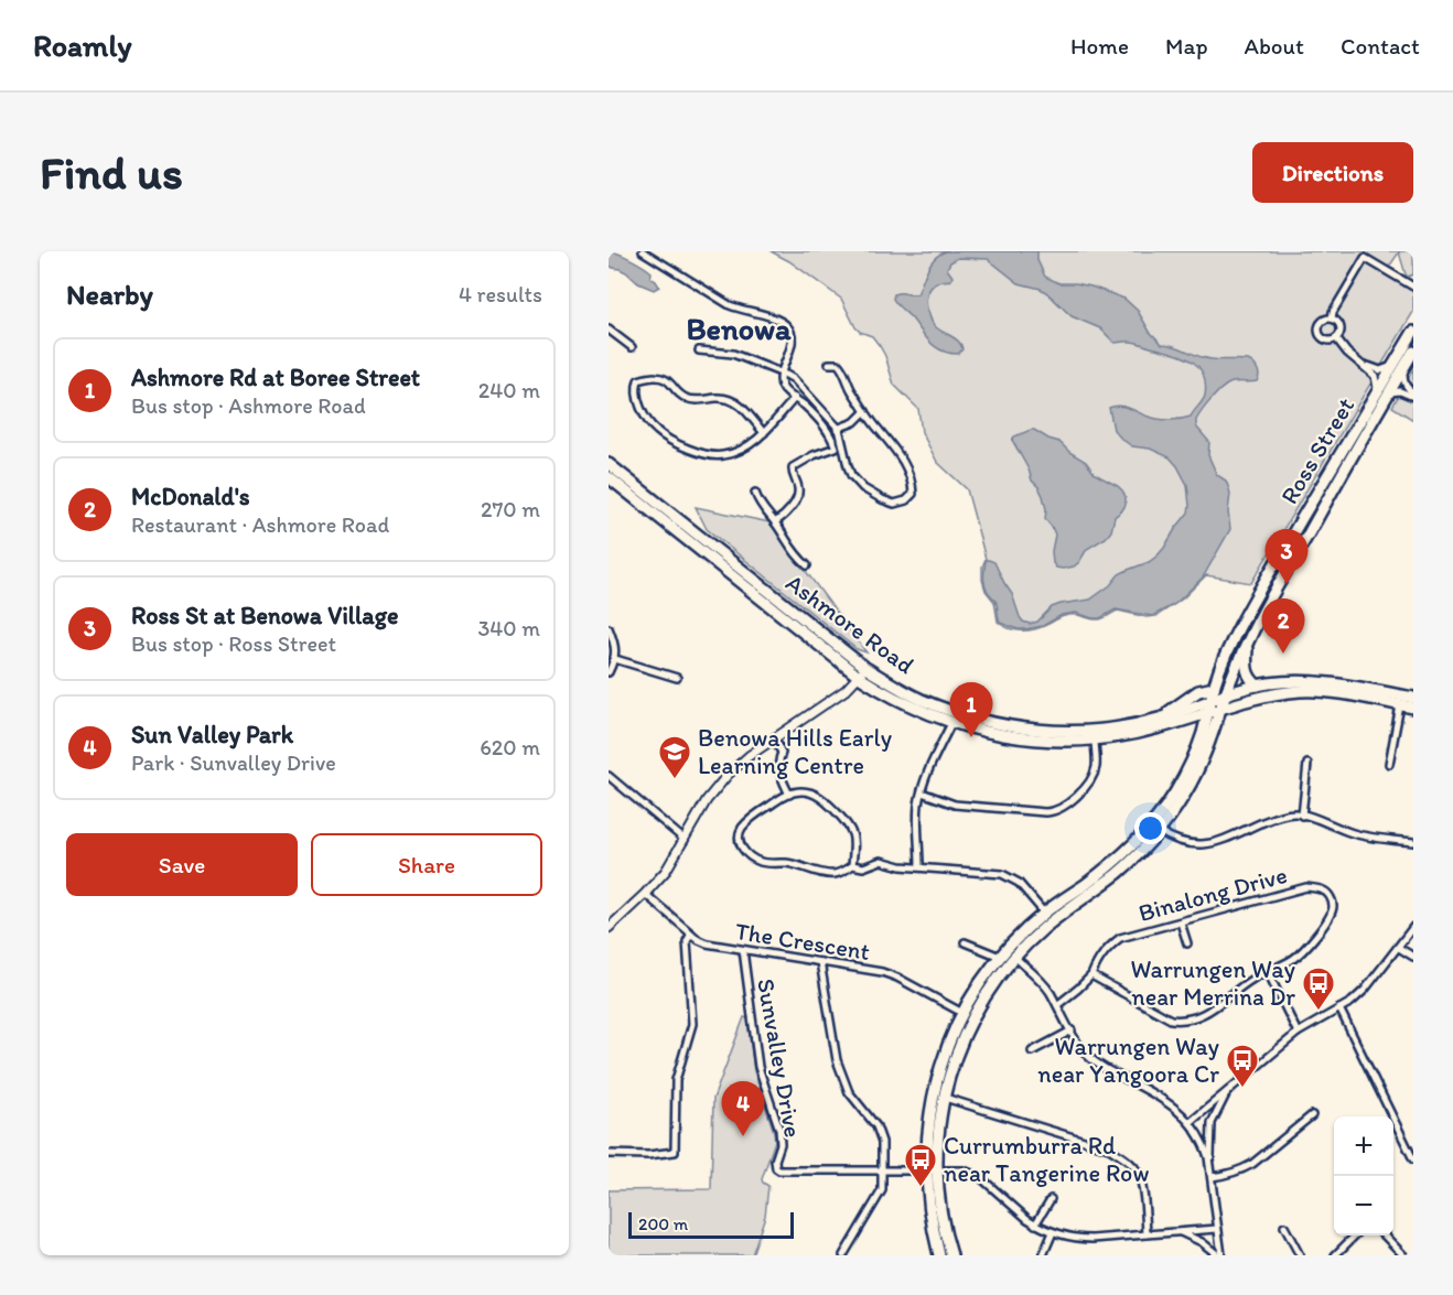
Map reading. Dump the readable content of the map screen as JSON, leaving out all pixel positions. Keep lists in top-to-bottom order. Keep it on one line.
{"streets":{"main road":["Ross Street","Ashmore Road"],"street":["Binalong Drive","The Crescent","Sunvalley Drive"]},"crossings":[["Ross Street","Ashmore Road"],["Ross Street","The Crescent"],["The Crescent","Sunvalley Drive"]],"districts":["Benowa"],"places":{"school or university":["Benowa Hills Early Learning Centre"],"bus stop":["Warrungen Way near Merrina Dr","Warrungen Way near Yangoora Cr","Currumburra Rd near Tangerine Row"]},"scale_bar":"200 m","page":{"header":"Roamly","nav":["Home","Map","About","Contact"],"buttons":["Directions",["Save","Share"]],"title":"Find us","heading":["Nearby","4 results"],"list":[{"mark":"1","name":"Ashmore Rd at Boree Street","note":"Bus stop · Ashmore Road","value":"240 m"},{"mark":"2","name":"McDonald's","note":"Restaurant · Ashmore Road","value":"270 m"},{"mark":"3","name":"Ross St at Benowa Village","note":"Bus stop · Ross Street","value":"340 m"},{"mark":"4","name":"Sun Valley Park","note":"Park · Sunvalley Drive","value":"620 m"}],"pins":["3","2","1","4"],"map_buttons":["+","−"],"scale":"200 m"}}
